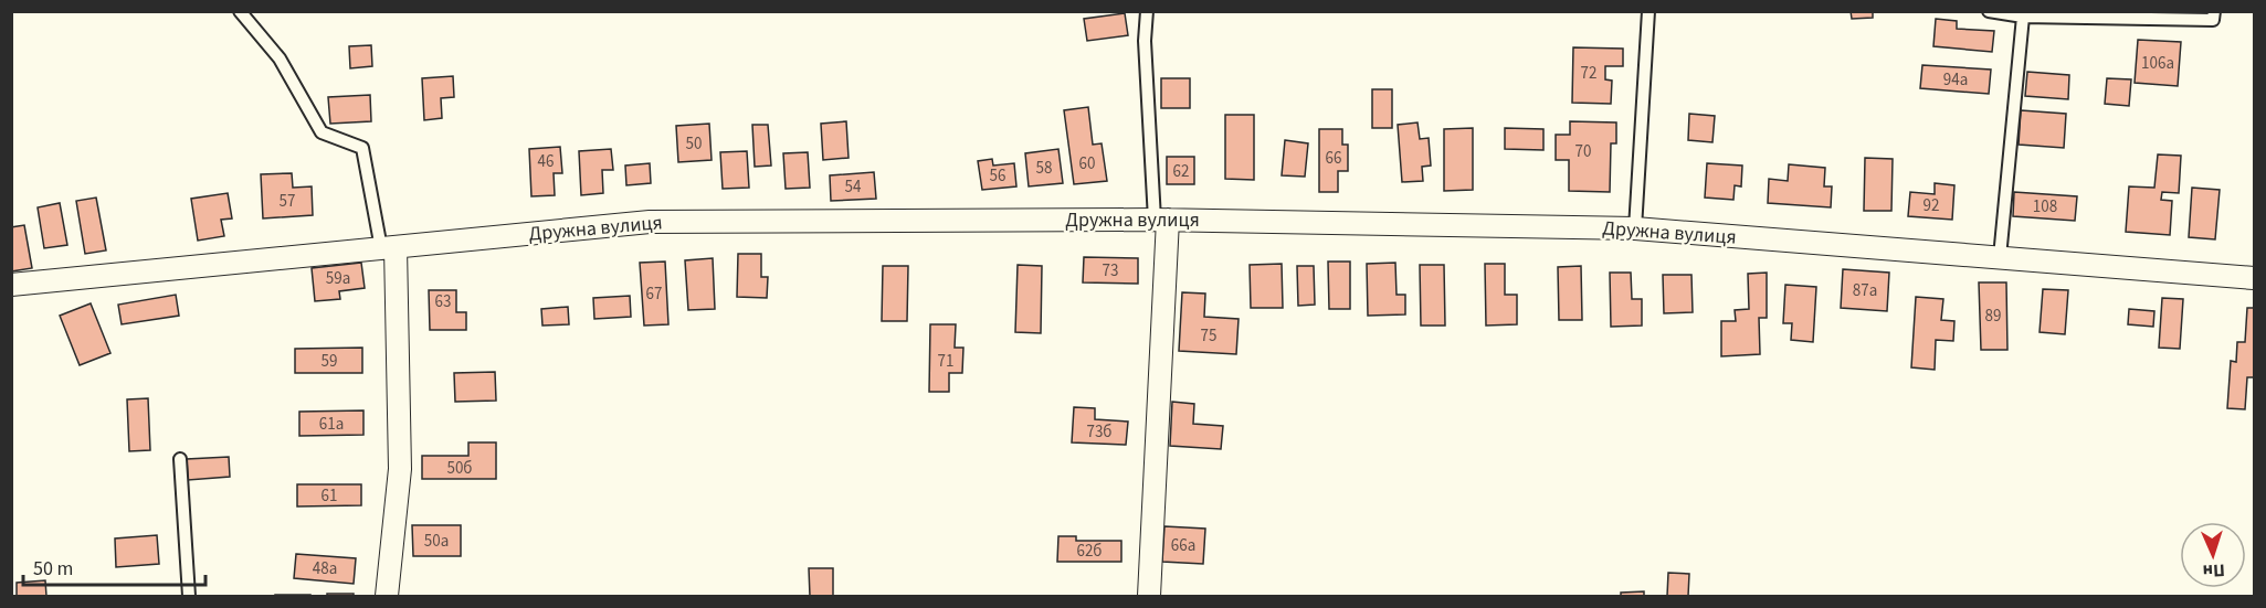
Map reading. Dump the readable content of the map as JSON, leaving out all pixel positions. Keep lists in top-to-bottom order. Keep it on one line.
{"streets":{"street":["Дружна вулиця"]},"house_numbers":["106а","72","94а","50","70","66","46","60","58","62","56","54","57","92","108","73","59а","87а","67","63","89","75","59","71","61а","73б","50б","61","50а","66а","62б","48а"],"scale_bar":"50 m","north":"bottom"}
